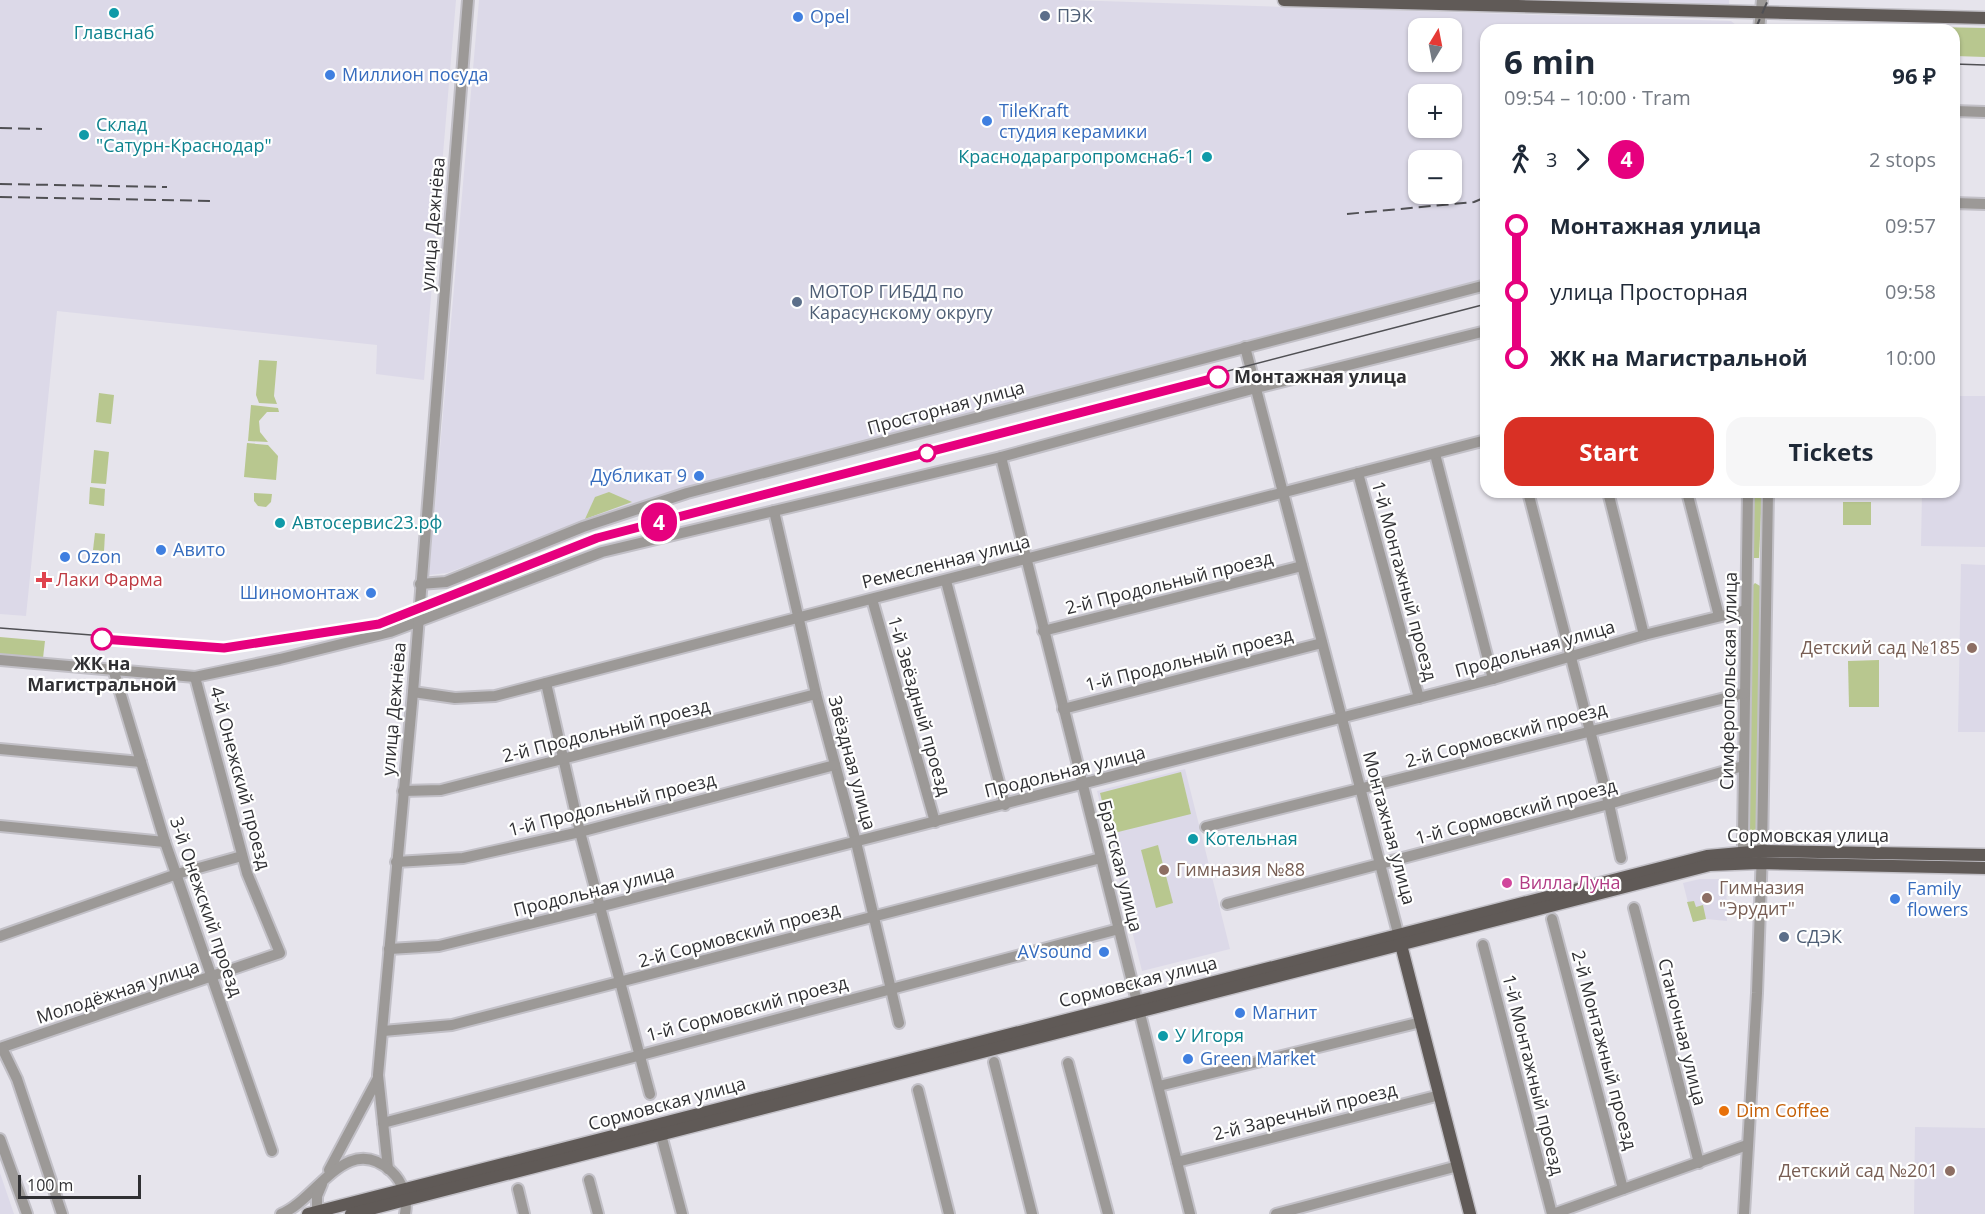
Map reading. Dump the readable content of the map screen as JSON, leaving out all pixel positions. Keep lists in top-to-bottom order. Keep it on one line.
{"streets":{"main road":["Монтажная улица","Сормовская улица"],"street":["улица Дежнёва","Просторная улица","Ремесленная улица","1-й Монтажный проезд","2-й Продольный проезд","Продольная улица","1-й Продольный проезд","Симферопольская улица","1-й Звёздный проезд","2-й Сормовский проезд","Звёздная улица","4-й Онежский проезд","1-й Сормовский проезд","Братская улица","3-й Онежский проезд","Молодёжная улица","Станочная улица","2-й Монтажный проезд","2-й Заречный проезд"]},"crossings":[["улица Дежнёва","Просторная улица"],["улица Дежнёва","Ремесленная улица"],["улица Дежнёва","2-й Продольный проезд"],["улица Дежнёва","Продольная улица"],["улица Дежнёва","1-й Продольный проезд"],["улица Дежнёва","2-й Сормовский проезд"],["улица Дежнёва","1-й Сормовский проезд"],["Просторная улица","Монтажная улица"],["Ремесленная улица","1-й Монтажный проезд"],["Ремесленная улица","1-й Звёздный проезд"],["Ремесленная улица","Звёздная улица"],["Ремесленная улица","Монтажная улица"],["Ремесленная улица","Братская улица"],["1-й Монтажный проезд","Продольная улица"],["2-й Продольный проезд","Звёздная улица"],["2-й Продольный проезд","Монтажная улица"],["2-й Продольный проезд","Братская улица"],["Продольная улица","Симферопольская улица"],["Продольная улица","1-й Звёздный проезд"],["Продольная улица","Звёздная улица"],["Продольная улица","Монтажная улица"],["Продольная улица","Братская улица"],["1-й Продольный проезд","Звёздная улица"],["1-й Продольный проезд","Монтажная улица"],["1-й Продольный проезд","Братская улица"],["Симферопольская улица","2-й Сормовский проезд"],["Симферопольская улица","1-й Сормовский проезд"],["Симферопольская улица","Сормовская улица"],["2-й Сормовский проезд","Звёздная улица"],["2-й Сормовский проезд","Монтажная улица"],["2-й Сормовский проезд","Братская улица"],["Звёздная улица","1-й Сормовский проезд"],["4-й Онежский проезд","Молодёжная улица"],["1-й Сормовский проезд","Монтажная улица"],["1-й Сормовский проезд","Братская улица"],["Монтажная улица","Сормовская улица"],["Монтажная улица","2-й Заречный проезд"],["Сормовская улица","Братская улица"],["Братская улица","2-й Заречный проезд"],["3-й Онежский проезд","Молодёжная улица"]],"places":{"other":["Главснаб","ПЭК","Opel","Миллион посуда","TileKraft студия керамики","Склад \"Сатурн-Краснодар\"","Краснодарагропромснаб-1","МОТОР ГИБДД по Карасунскому округу","Монтажная улица","Дубликат 9","Автосервис23.рф","Авито","Ozon","Шиномонтаж","ЖК на Магистральной","Детский сад №185","Котельная","Гимназия №88","Вилла Луна","Гимназия \"Эрудит\"","Family flowers","СДЭК","AVsound","Магнит","У Игоря","Green Market","Dim Coffee","Детский сад №201"],"health":["Лаки Фарма"]},"lines":["tram line 4"],"scale_bar":"100 m","north":"top","page":{"on_map":"4","map_buttons":["+","−"],"heading":["6 min","09:54 – 10:00 · Tram","96 ₽"],"legs":["3","4","2 stops"],"list":[{"name":"Монтажная улица","value":"09:57"},{"name":"улица Просторная","value":"09:58"},{"name":"ЖК на Магистральной","value":"10:00"}],"buttons":["Start","Tickets"],"scale":"100 m"}}
